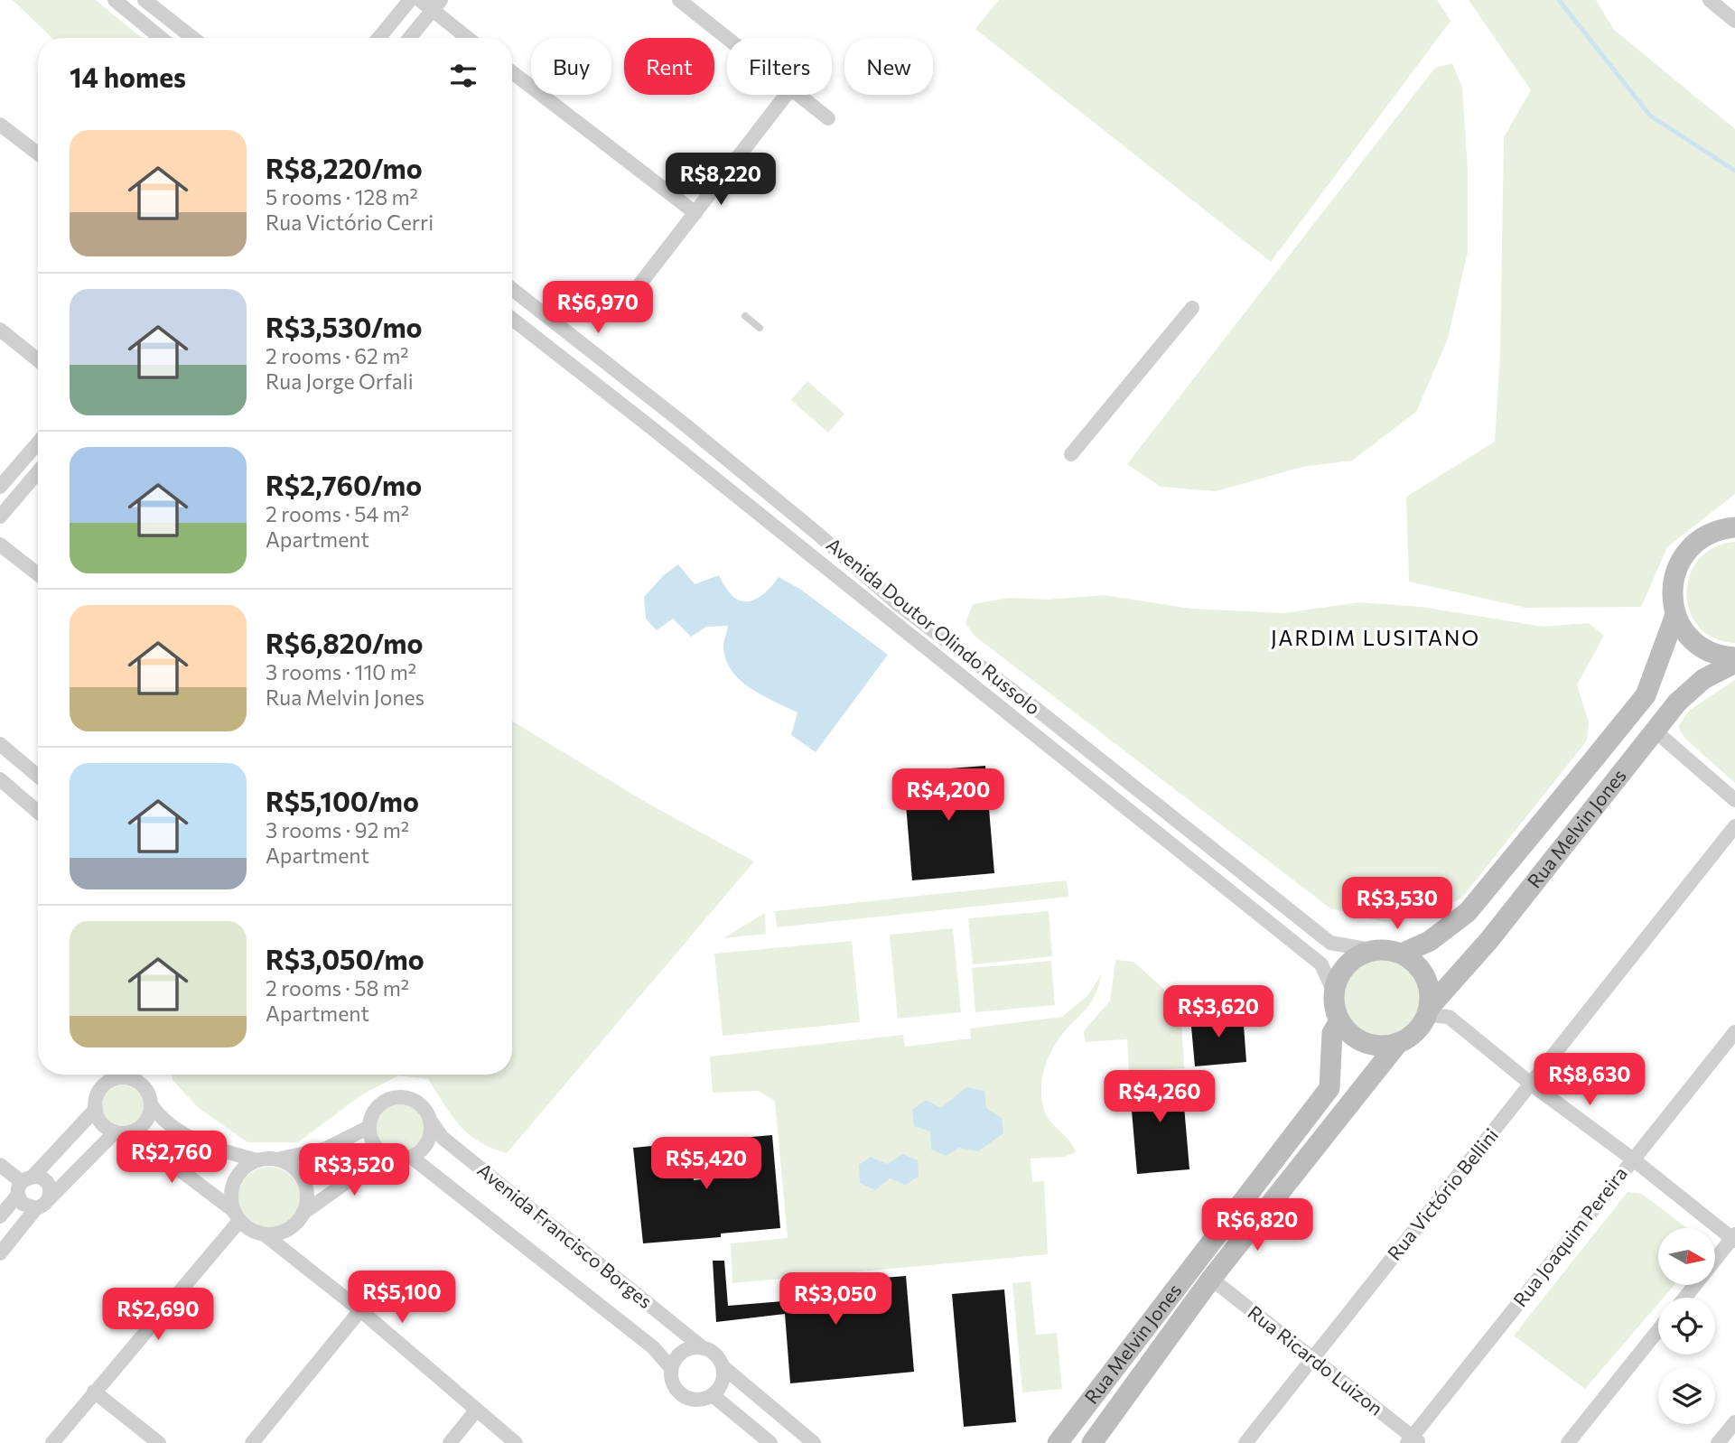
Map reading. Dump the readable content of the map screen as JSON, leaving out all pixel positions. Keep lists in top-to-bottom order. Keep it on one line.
{"streets":{"street":["Avenida Doutor Olindo Russolo","Rua Melvin Jones","Rua Victório Bellini","Avenida Francisco Borges","Rua Joaquim Pereira","Rua Ricardo Luizon"]},"crossings":[["Avenida Doutor Olindo Russolo","Rua Melvin Jones"],["Rua Melvin Jones","Rua Ricardo Luizon"],["Rua Victório Bellini","Rua Ricardo Luizon"],["Rua Joaquim Pereira","Rua Ricardo Luizon"]],"districts":["JARDIM LUSITANO"],"north":"right","page":{"chip":["Buy","Rent","Filters","New"],"heading":"14 homes","list":[{"name":"R$8,220/mo","note":"5 rooms · 128 m² · Rua Victório Cerri"},{"name":"R$3,530/mo","note":"2 rooms · 62 m² · Rua Jorge Orfali"},{"name":"R$2,760/mo","note":"2 rooms · 54 m² · Apartment"},{"name":"R$6,820/mo","note":"3 rooms · 110 m² · Rua Melvin Jones"},{"name":"R$5,100/mo","note":"3 rooms · 92 m² · Apartment"},{"name":"R$3,050/mo","note":"2 rooms · 58 m² · Apartment"}],"price":["R$8,220","R$6,970","R$4,200","R$3,530","R$3,620","R$8,630","R$4,260","R$2,760","R$5,420","R$3,520","R$6,820","R$5,100","R$3,050","R$2,690"]}}
